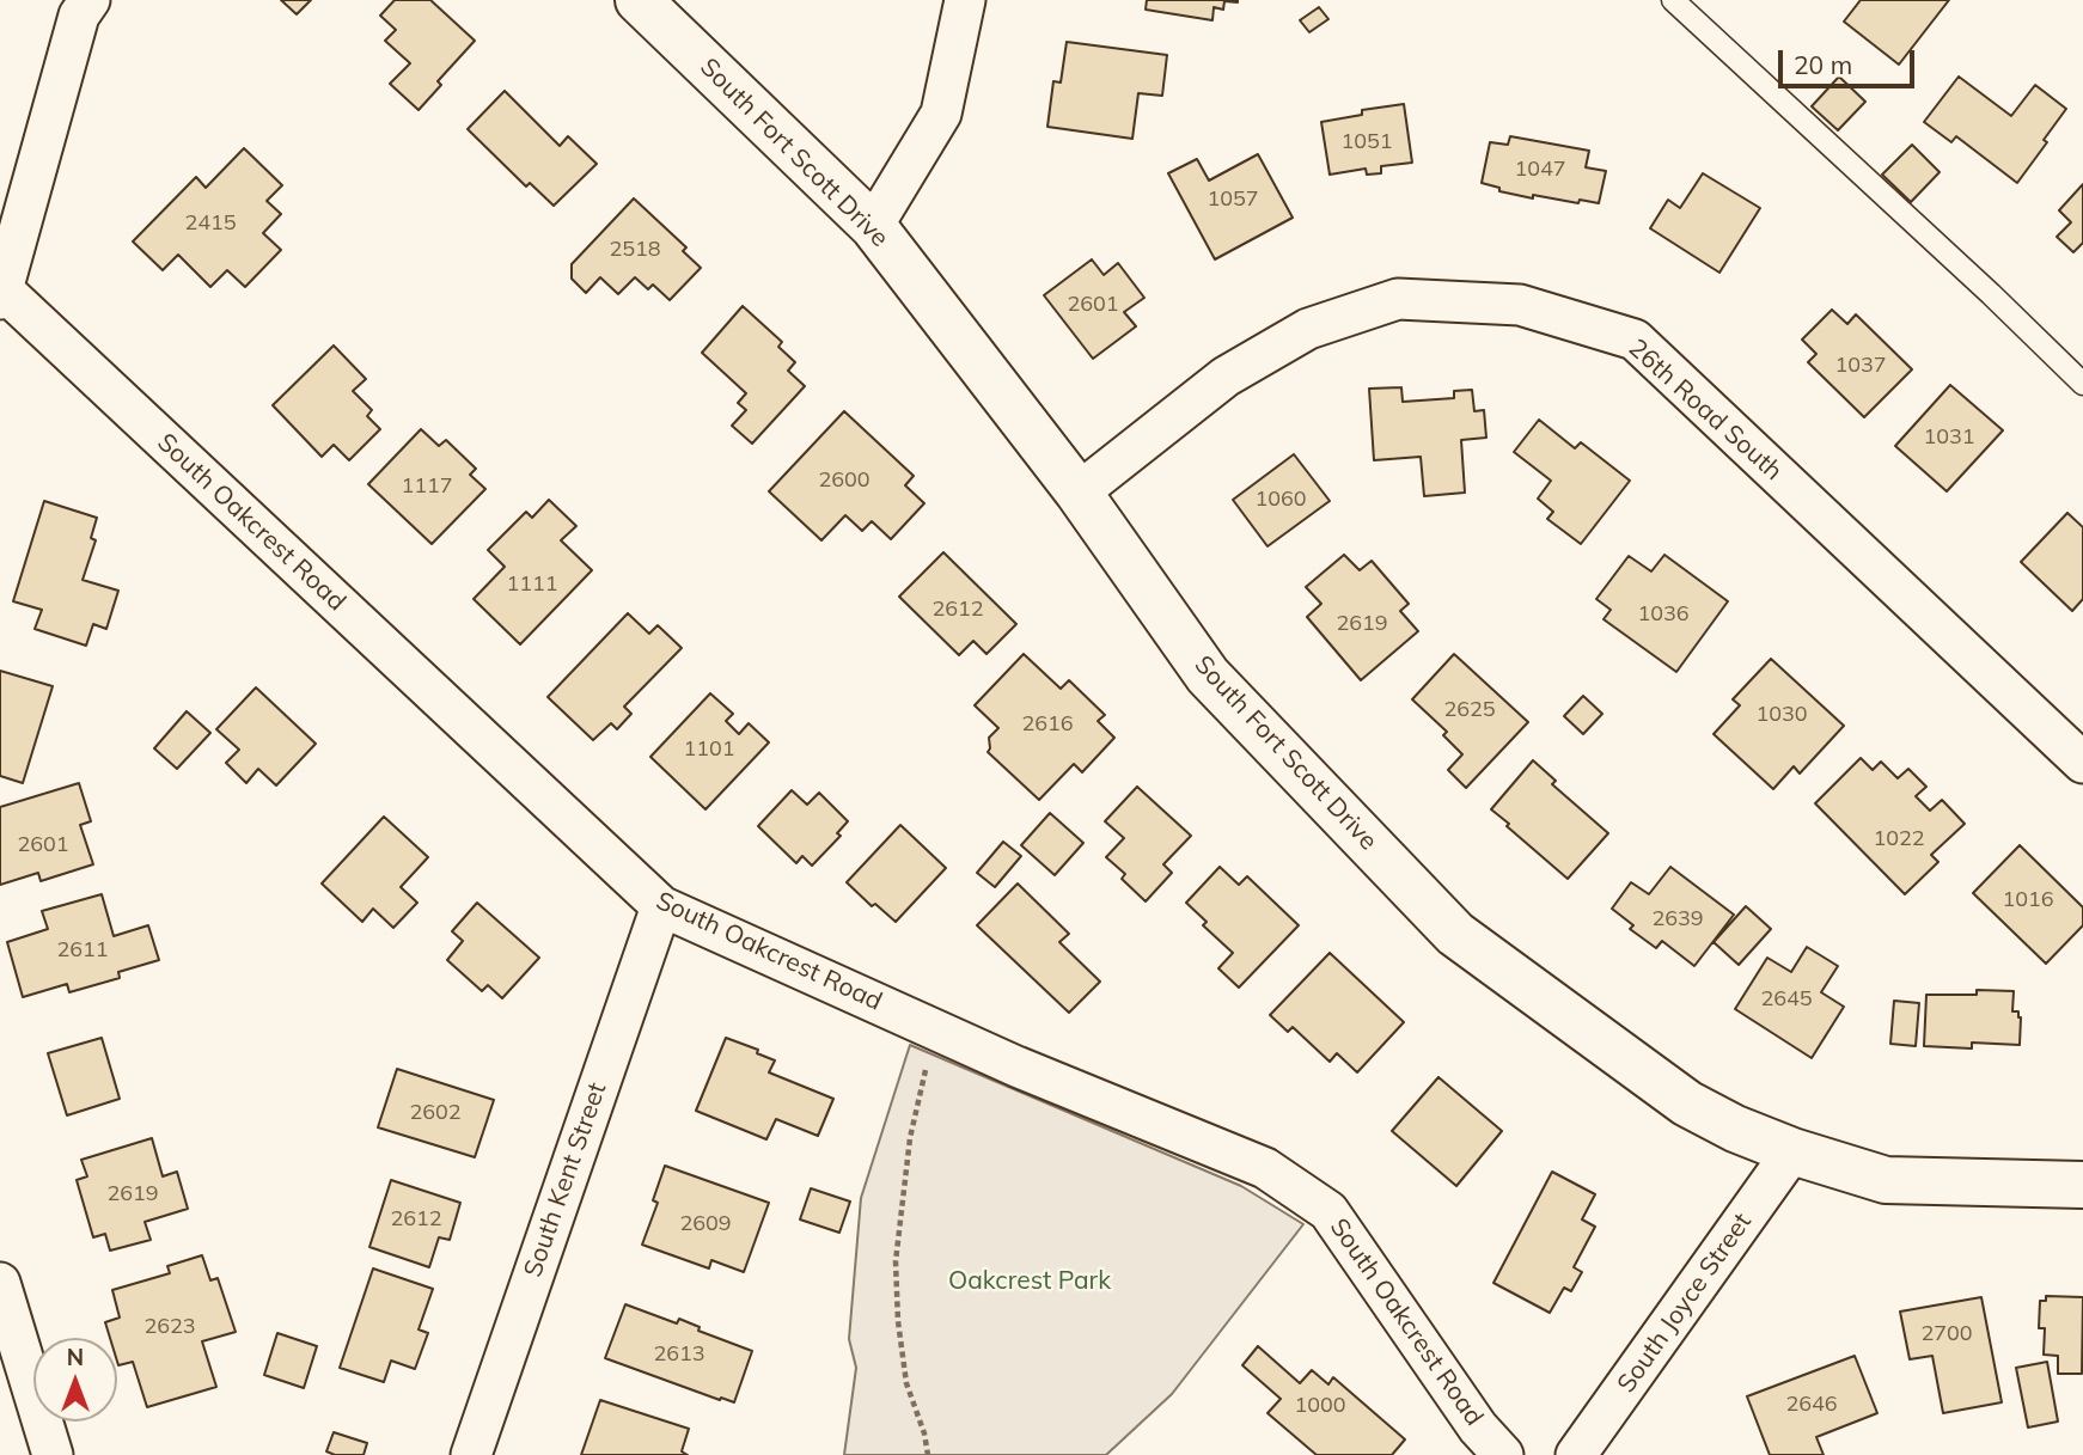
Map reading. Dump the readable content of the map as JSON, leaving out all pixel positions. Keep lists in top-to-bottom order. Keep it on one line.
{"streets":{"street":["South Fort Scott Drive","26th Road South","South Oakcrest Road","South Kent Street","South Joyce Street"]},"crossings":[["South Fort Scott Drive","26th Road South"],["South Fort Scott Drive","South Joyce Street"],["South Oakcrest Road","South Kent Street"]],"parks":["Oakcrest Park"],"house_numbers":["1051","1047","1057","2415","2518","2601","1037","1031","2600","1117","1060","1111","2612","1036","2619","2625","1030","2616","1101","1022","2601","1016","2639","2611","2645","2602","2619","2612","2609","2623","2700","2613","2646","1000"],"scale_bar":"20 m","north":"top"}
